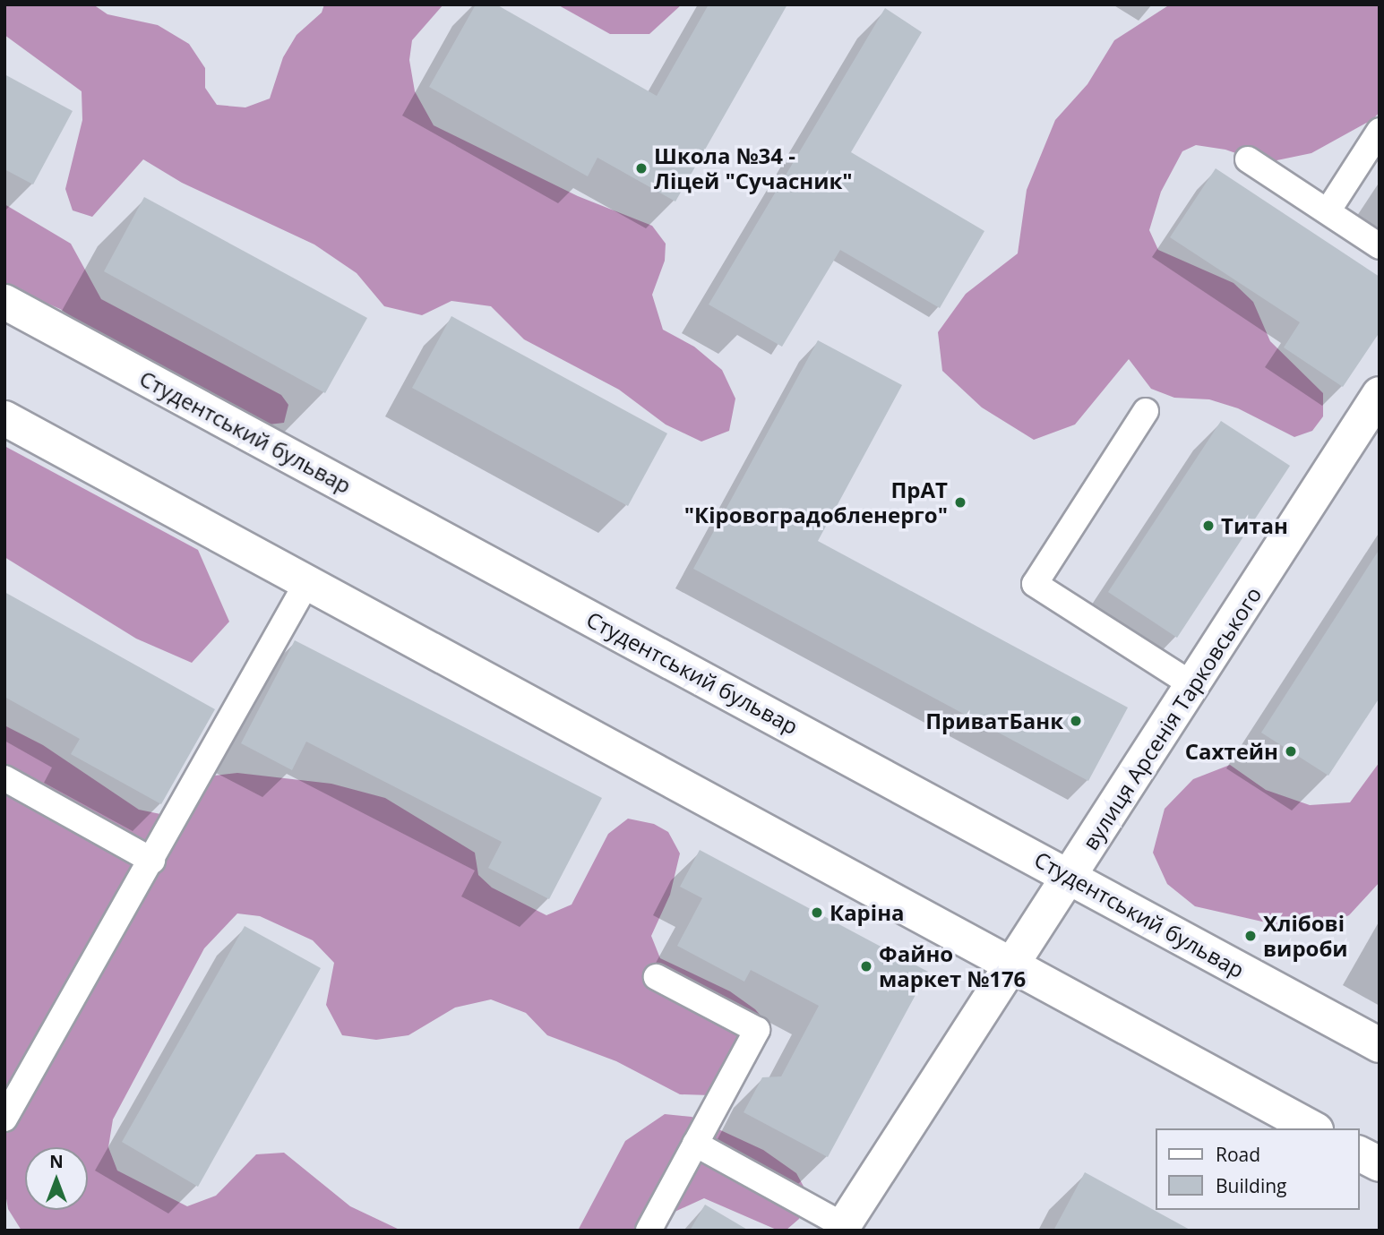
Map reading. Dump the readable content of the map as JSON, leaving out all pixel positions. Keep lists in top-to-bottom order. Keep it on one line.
{"streets":{"street":["Студентський бульвар","вулиця Арсенія Тарковського"]},"crossings":[["Студентський бульвар","вулиця Арсенія Тарковського"]],"places":["Школа №34 - Ліцей \"Сучасник\"","ПрАТ \"Кіровоградобленерго\"","Титан","ПриватБанк","Сахтейн","Каріна","Хлібові вироби","Файно маркет №176"],"legend":["Road","Building"],"north":"top"}
